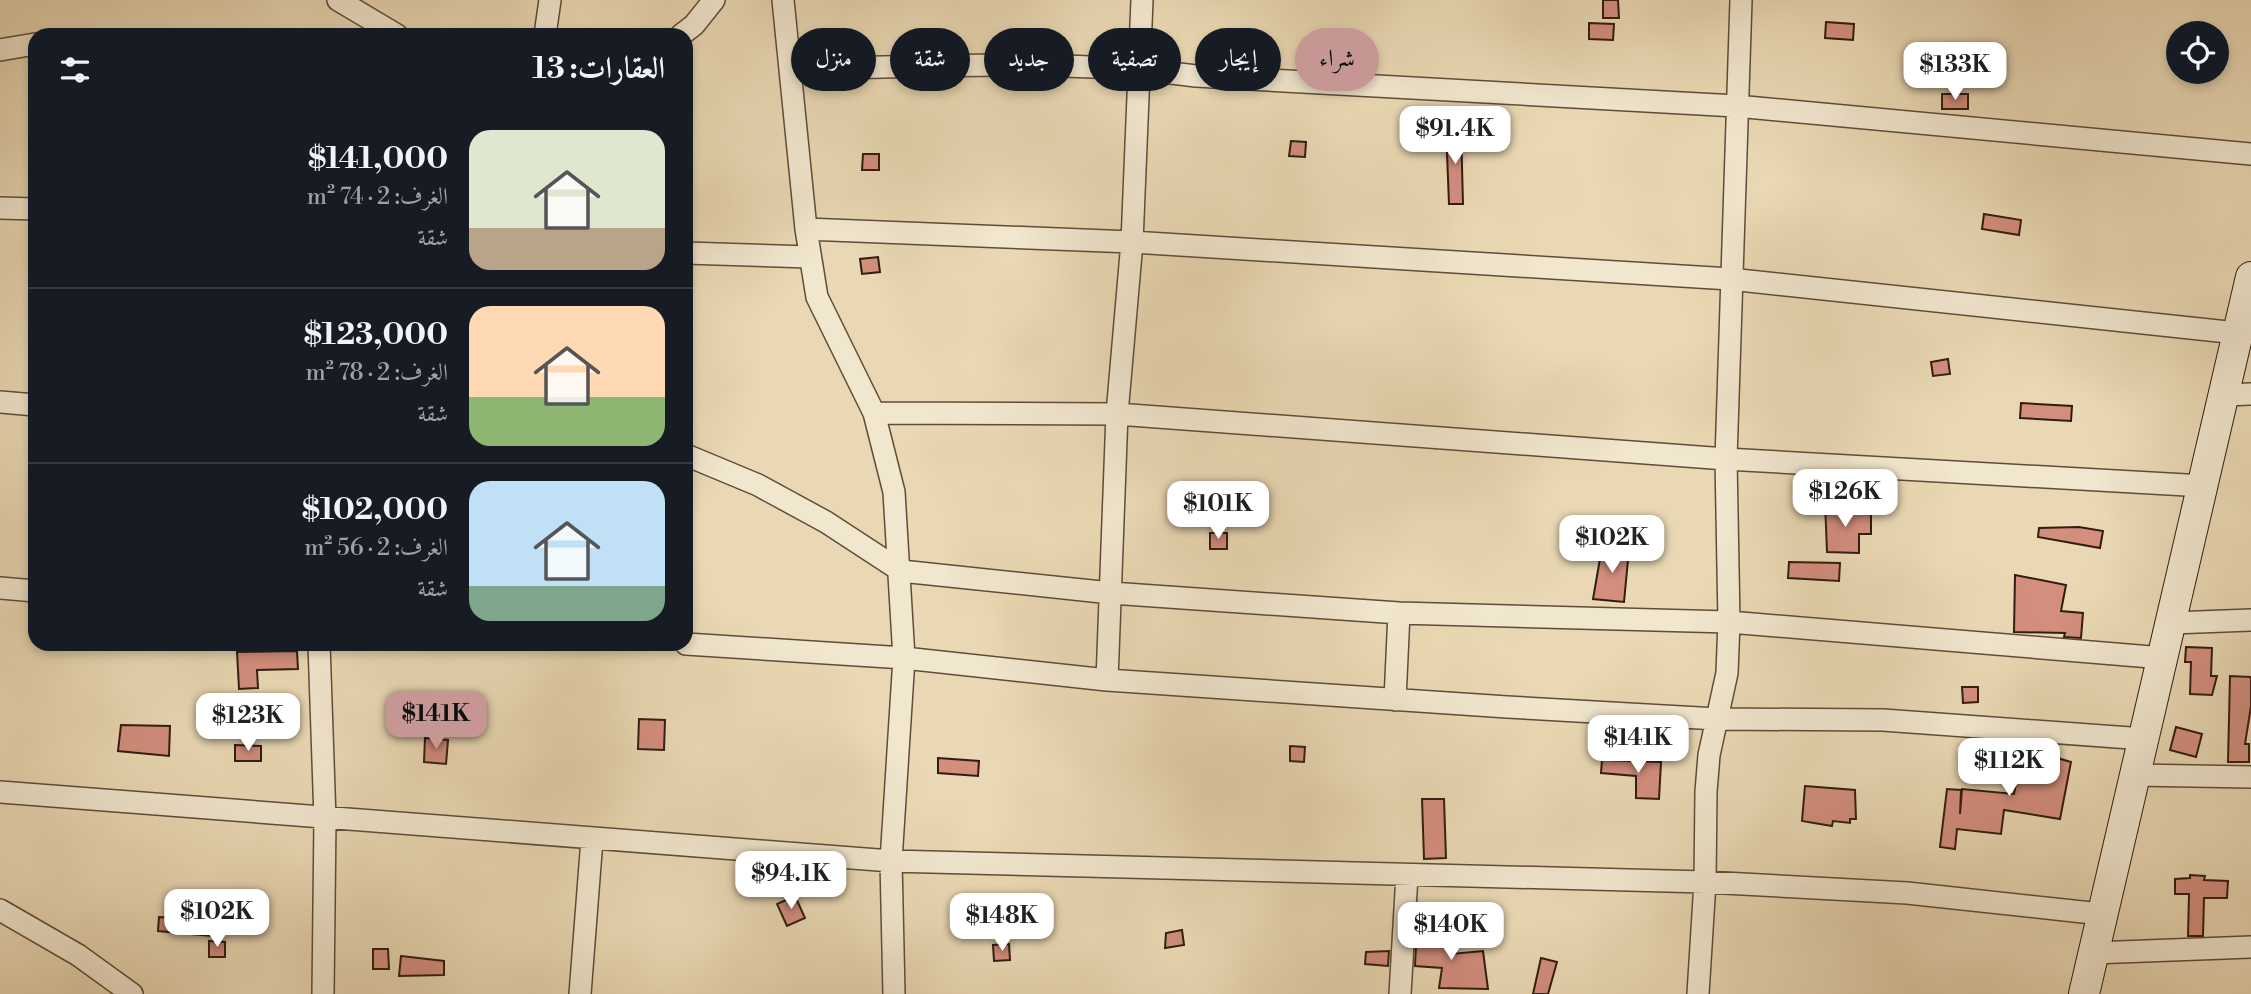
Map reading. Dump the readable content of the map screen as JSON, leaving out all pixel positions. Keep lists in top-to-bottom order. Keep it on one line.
{"page":{"chip":["شراء","إيجار","تصفية","جديد","شقة","منزل"],"heading":"العقارات: 13","price":["$133K","$91.4K","$126K","$101K","$102K","$141K","$123K","$141K","$112K","$94.1K","$102K","$148K","$140K"],"list":[{"name":"$141,000","note":"الغرف: 2 · 74 m² · شقة"},{"name":"$123,000","note":"الغرف: 2 · 78 m² · شقة"},{"name":"$102,000","note":"الغرف: 2 · 56 m² · شقة"}]}}
